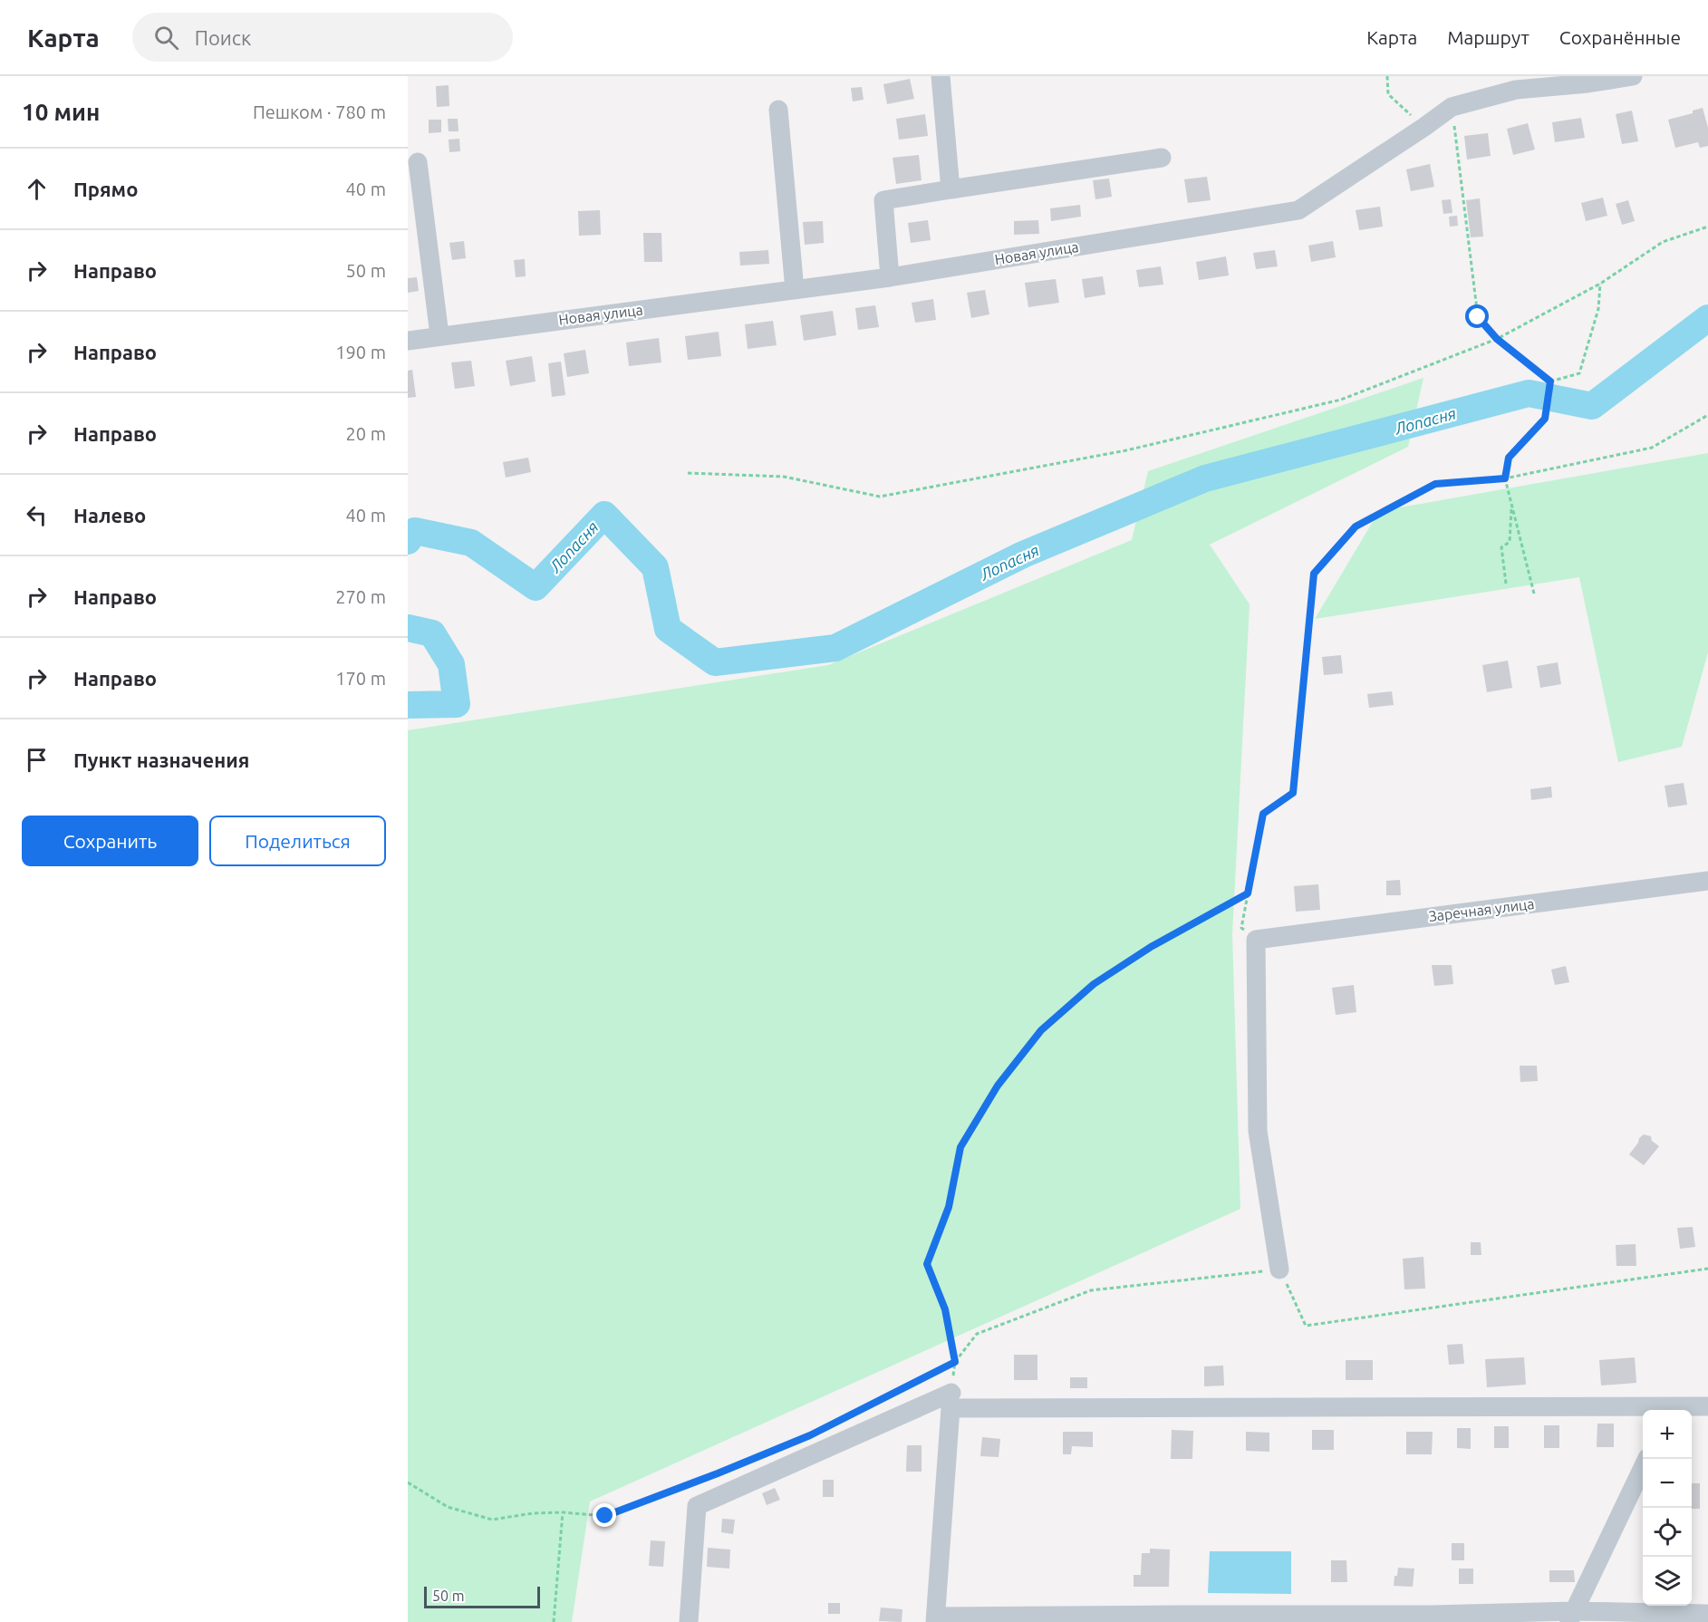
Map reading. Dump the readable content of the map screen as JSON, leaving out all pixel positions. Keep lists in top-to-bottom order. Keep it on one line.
{"streets":{"street":["Новая улица","Заречная улица"]},"water":["Лопасня"],"scale_bar":"50 m","page":{"header":"Карта","search":"Поиск","nav":["Карта","Маршрут","Сохранённые"],"heading":["10 мин","Пешком · 780 m"],"list":[["Прямо","40 m"],["Направо","50 m"],["Направо","190 m"],["Направо","20 m"],["Налево","40 m"],["Направо","270 m"],["Направо","170 m"],"Пункт назначения"],"buttons":["Сохранить","Поделиться"],"map_buttons":["+","−"],"scale":"50 m"}}
